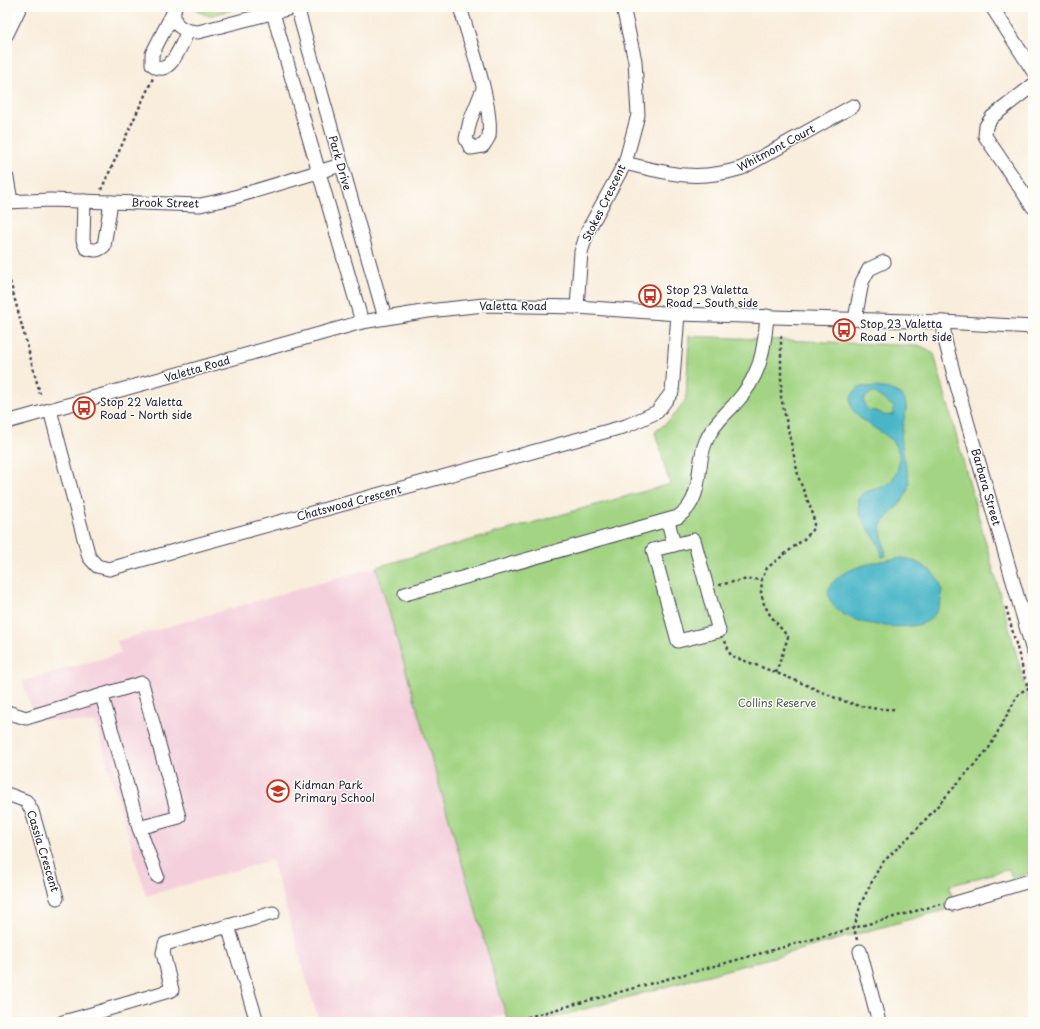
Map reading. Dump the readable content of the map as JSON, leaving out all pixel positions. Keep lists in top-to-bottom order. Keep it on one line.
{"streets":{"street":["Whitmont Court","Park Drive","Brook Street","Stokes Crescent","Valetta Road","Barbara Street","Chatswood Crescent","Cassia Crescent"]},"crossings":[["Whitmont Court","Stokes Crescent"],["Park Drive","Brook Street"],["Park Drive","Valetta Road"],["Stokes Crescent","Valetta Road"],["Valetta Road","Barbara Street"],["Valetta Road","Chatswood Crescent"]],"parks":["Collins Reserve"],"places":{"bus stop":["Stop 23 Valetta Road - South side","Stop 23 Valetta Road - North side","Stop 22 Valetta Road - North side"],"school or university":["Kidman Park Primary School"]}}
